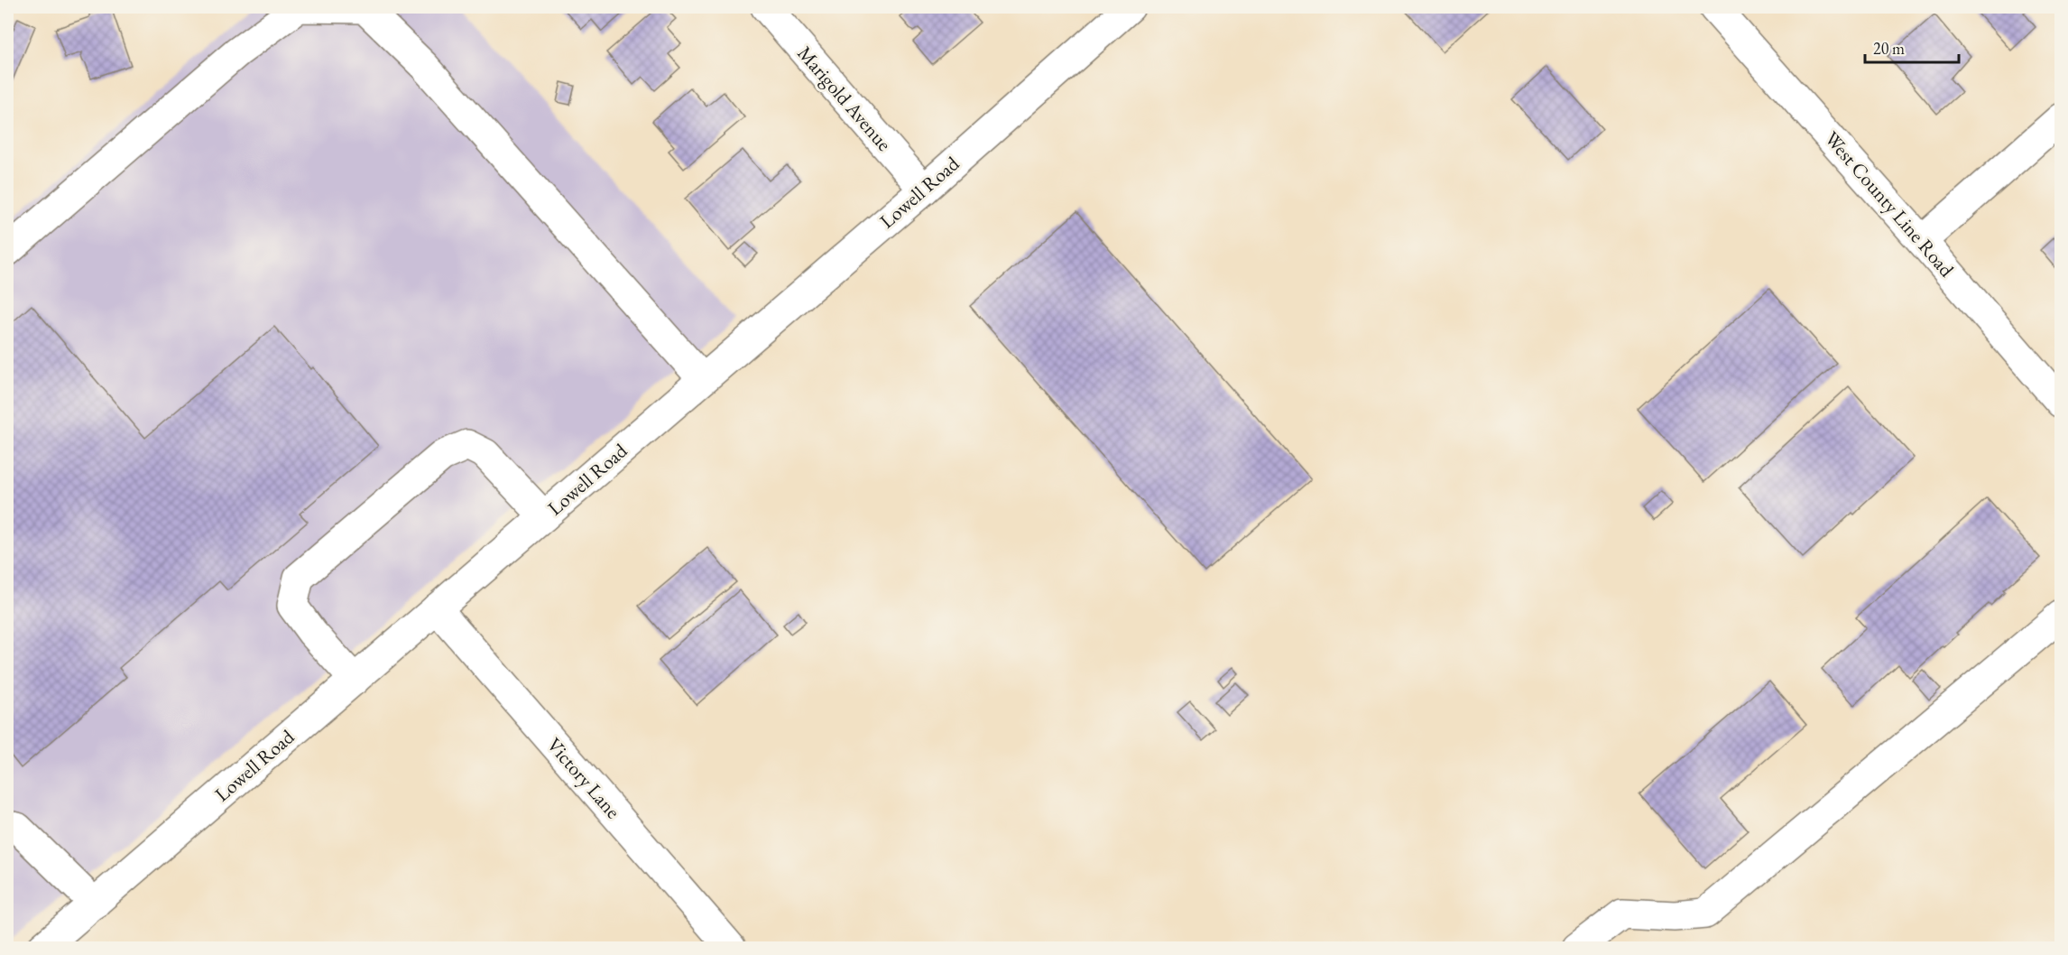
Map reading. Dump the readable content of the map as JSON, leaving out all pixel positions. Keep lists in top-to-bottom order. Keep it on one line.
{"streets":{"street":["Marigold Avenue","Lowell Road","West County Line Road","Victory Lane"]},"crossings":[["Marigold Avenue","Lowell Road"],["Lowell Road","Victory Lane"]],"scale_bar":"20 m"}
